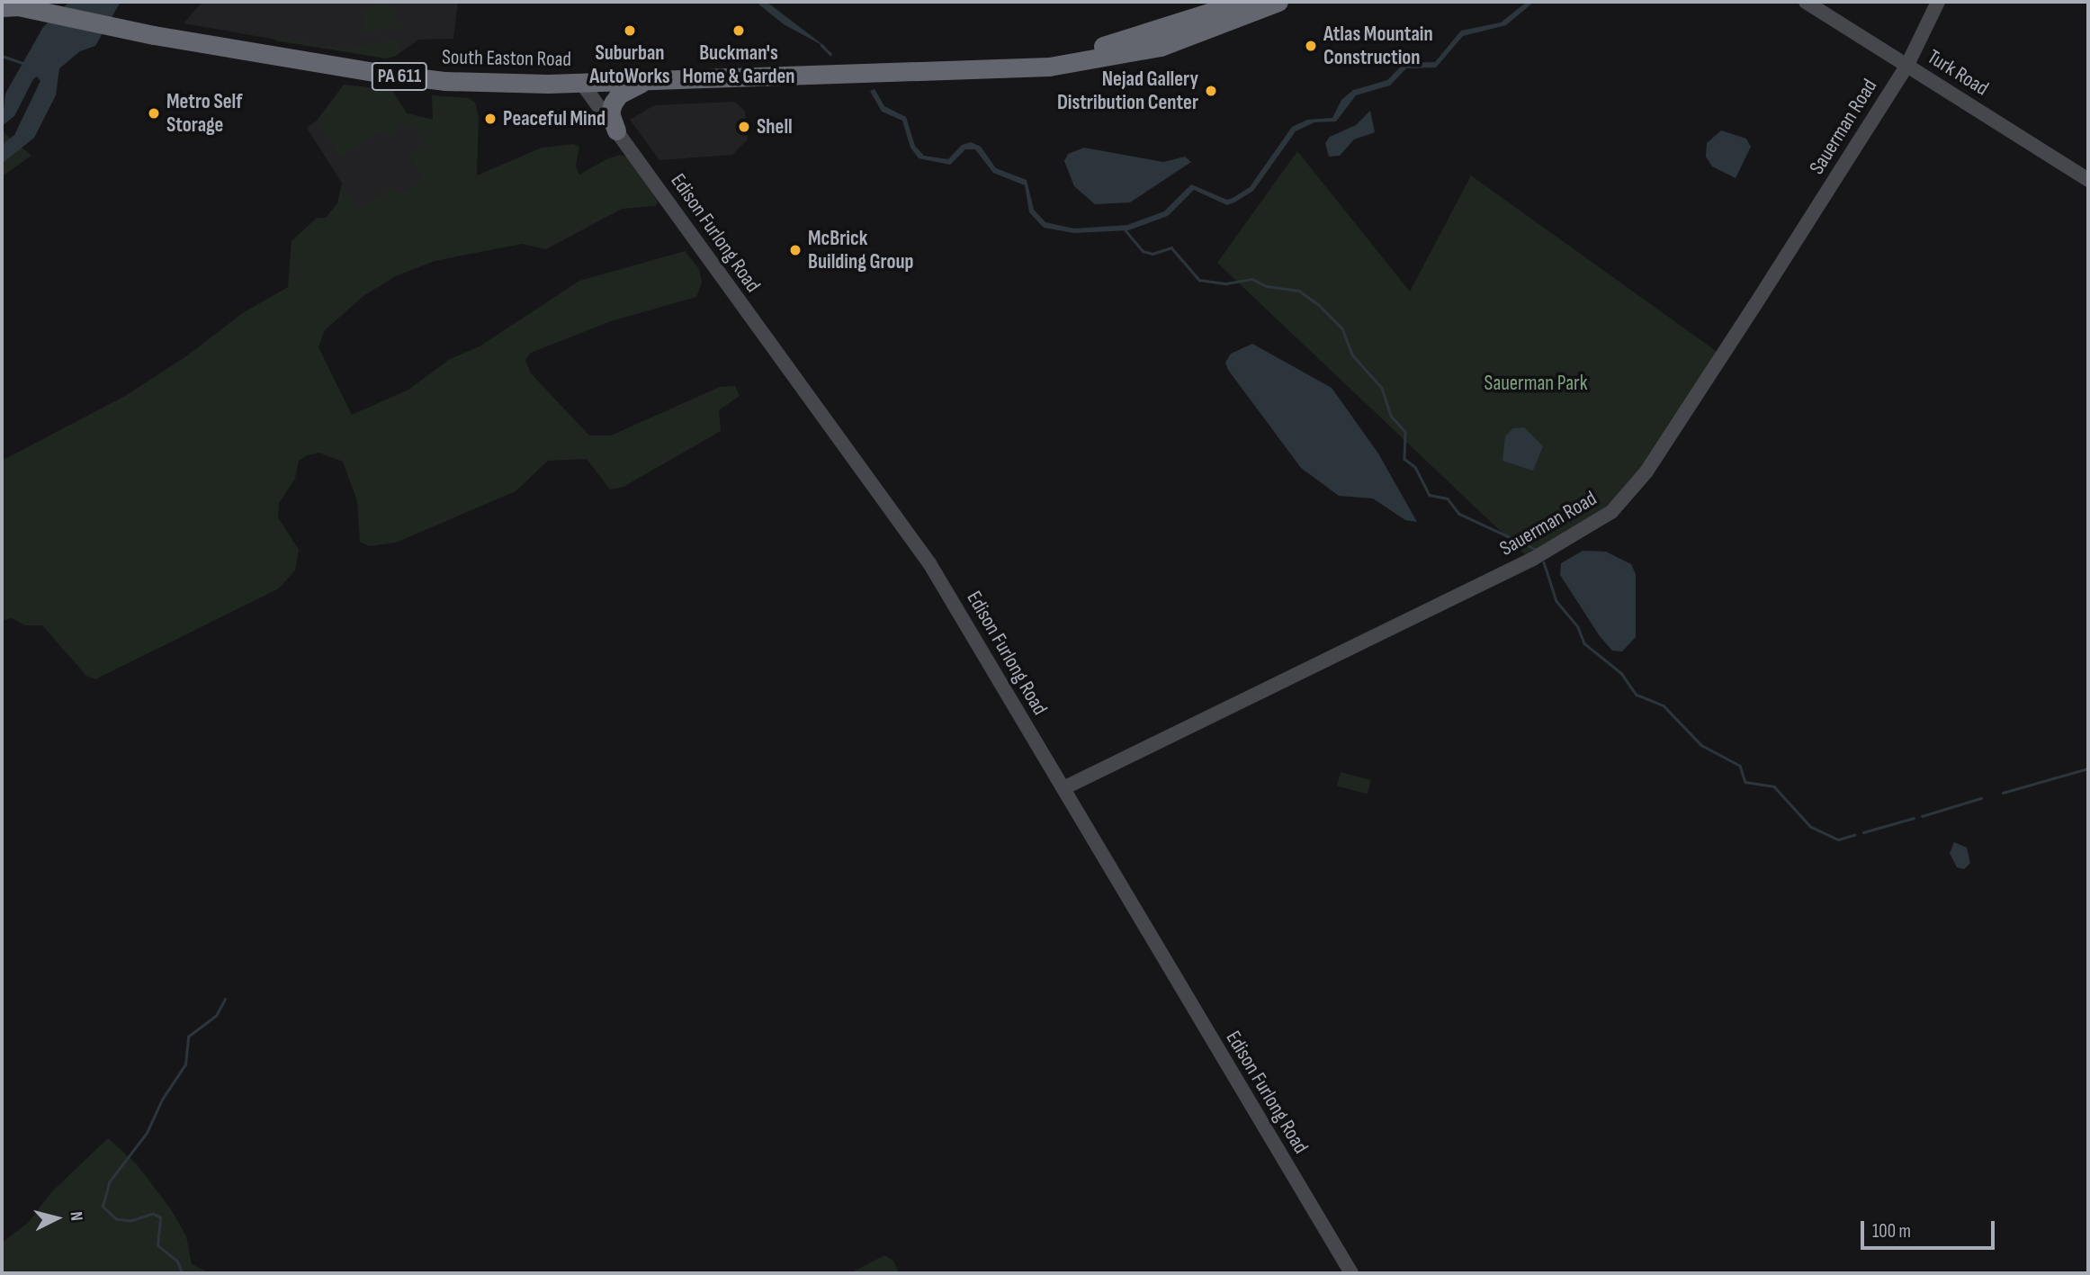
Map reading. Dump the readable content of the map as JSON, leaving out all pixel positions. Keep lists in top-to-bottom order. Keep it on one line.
{"streets":{"highway":["South Easton Road","PA 611"],"main road":["Turk Road","Sauerman Road","Edison Furlong Road"]},"crossings":[["South Easton Road","Edison Furlong Road"],["Turk Road","Sauerman Road"],["Sauerman Road","Edison Furlong Road"]],"parks":["Sauerman Park"],"places":["Suburban AutoWorks","Buckman's Home & Garden","Atlas Mountain Construction","Nejad Gallery Distribution Center","Metro Self Storage","Peaceful Mind","Shell","McBrick Building Group"],"scale_bar":"100 m","north":"right"}
